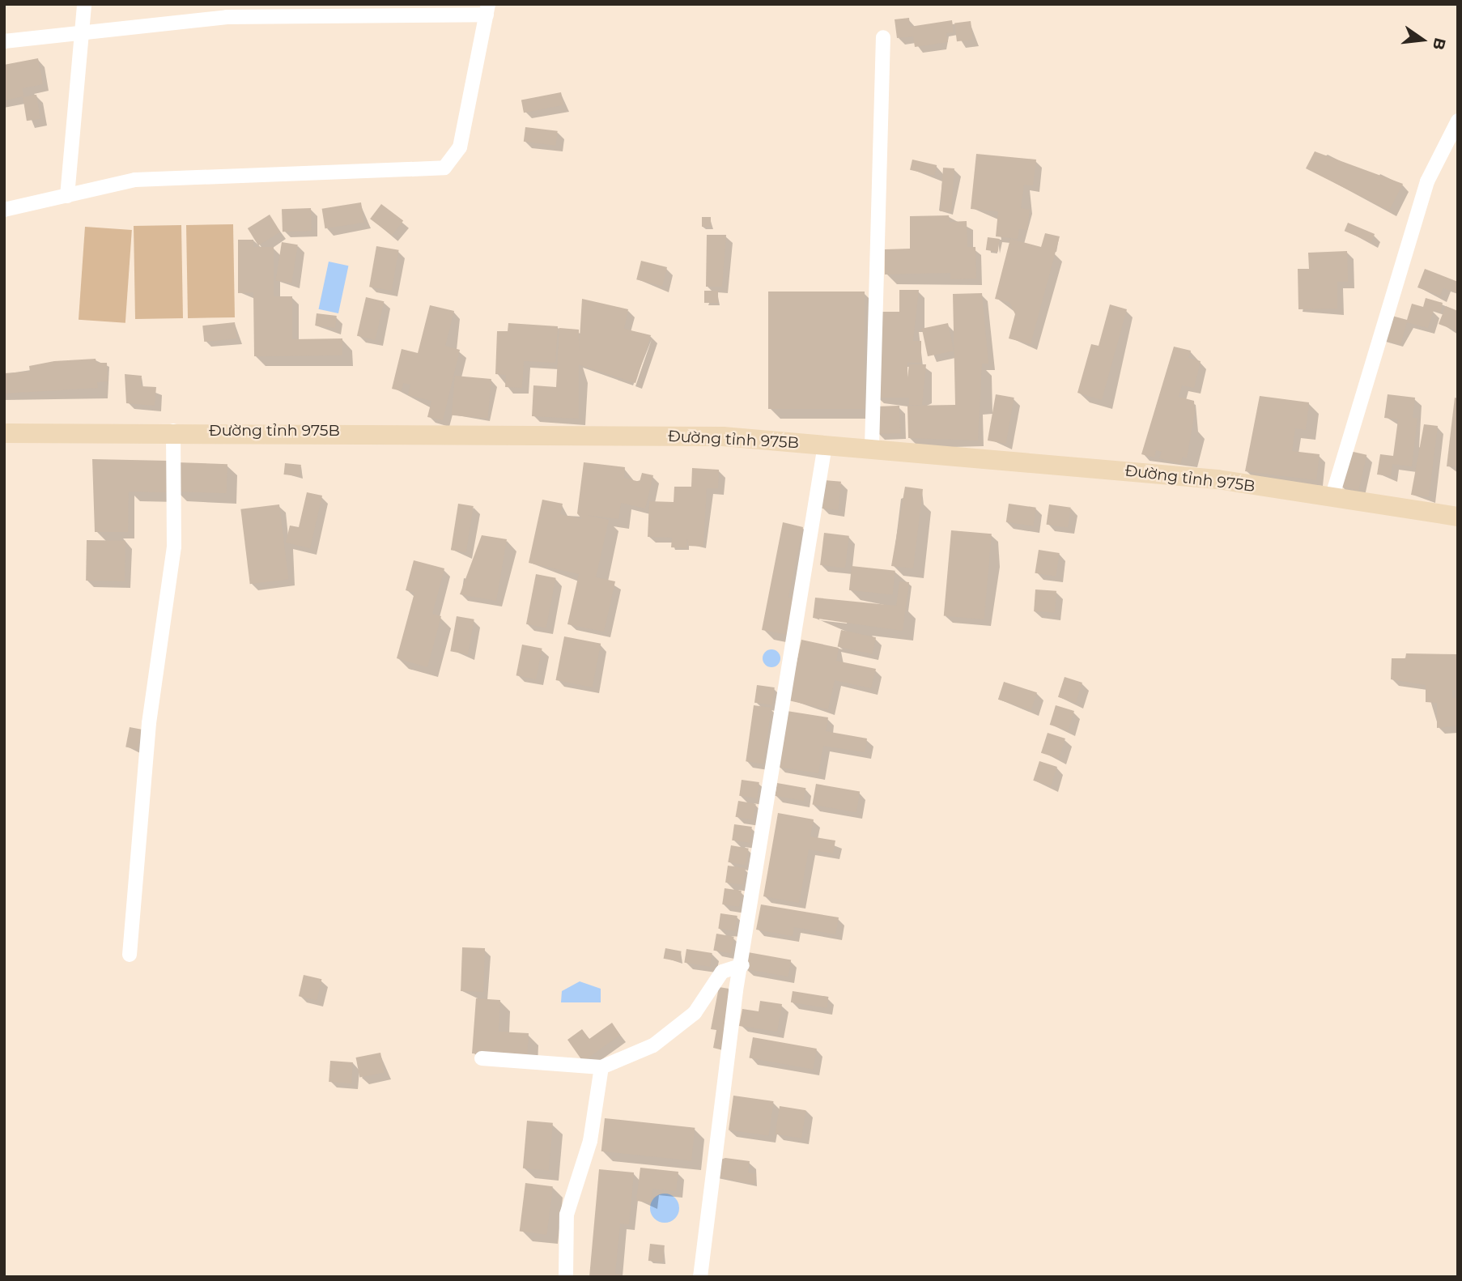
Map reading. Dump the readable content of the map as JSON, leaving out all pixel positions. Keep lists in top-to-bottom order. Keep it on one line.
{"streets":{"main road":["Đường tỉnh 975B"]},"north":"right"}
